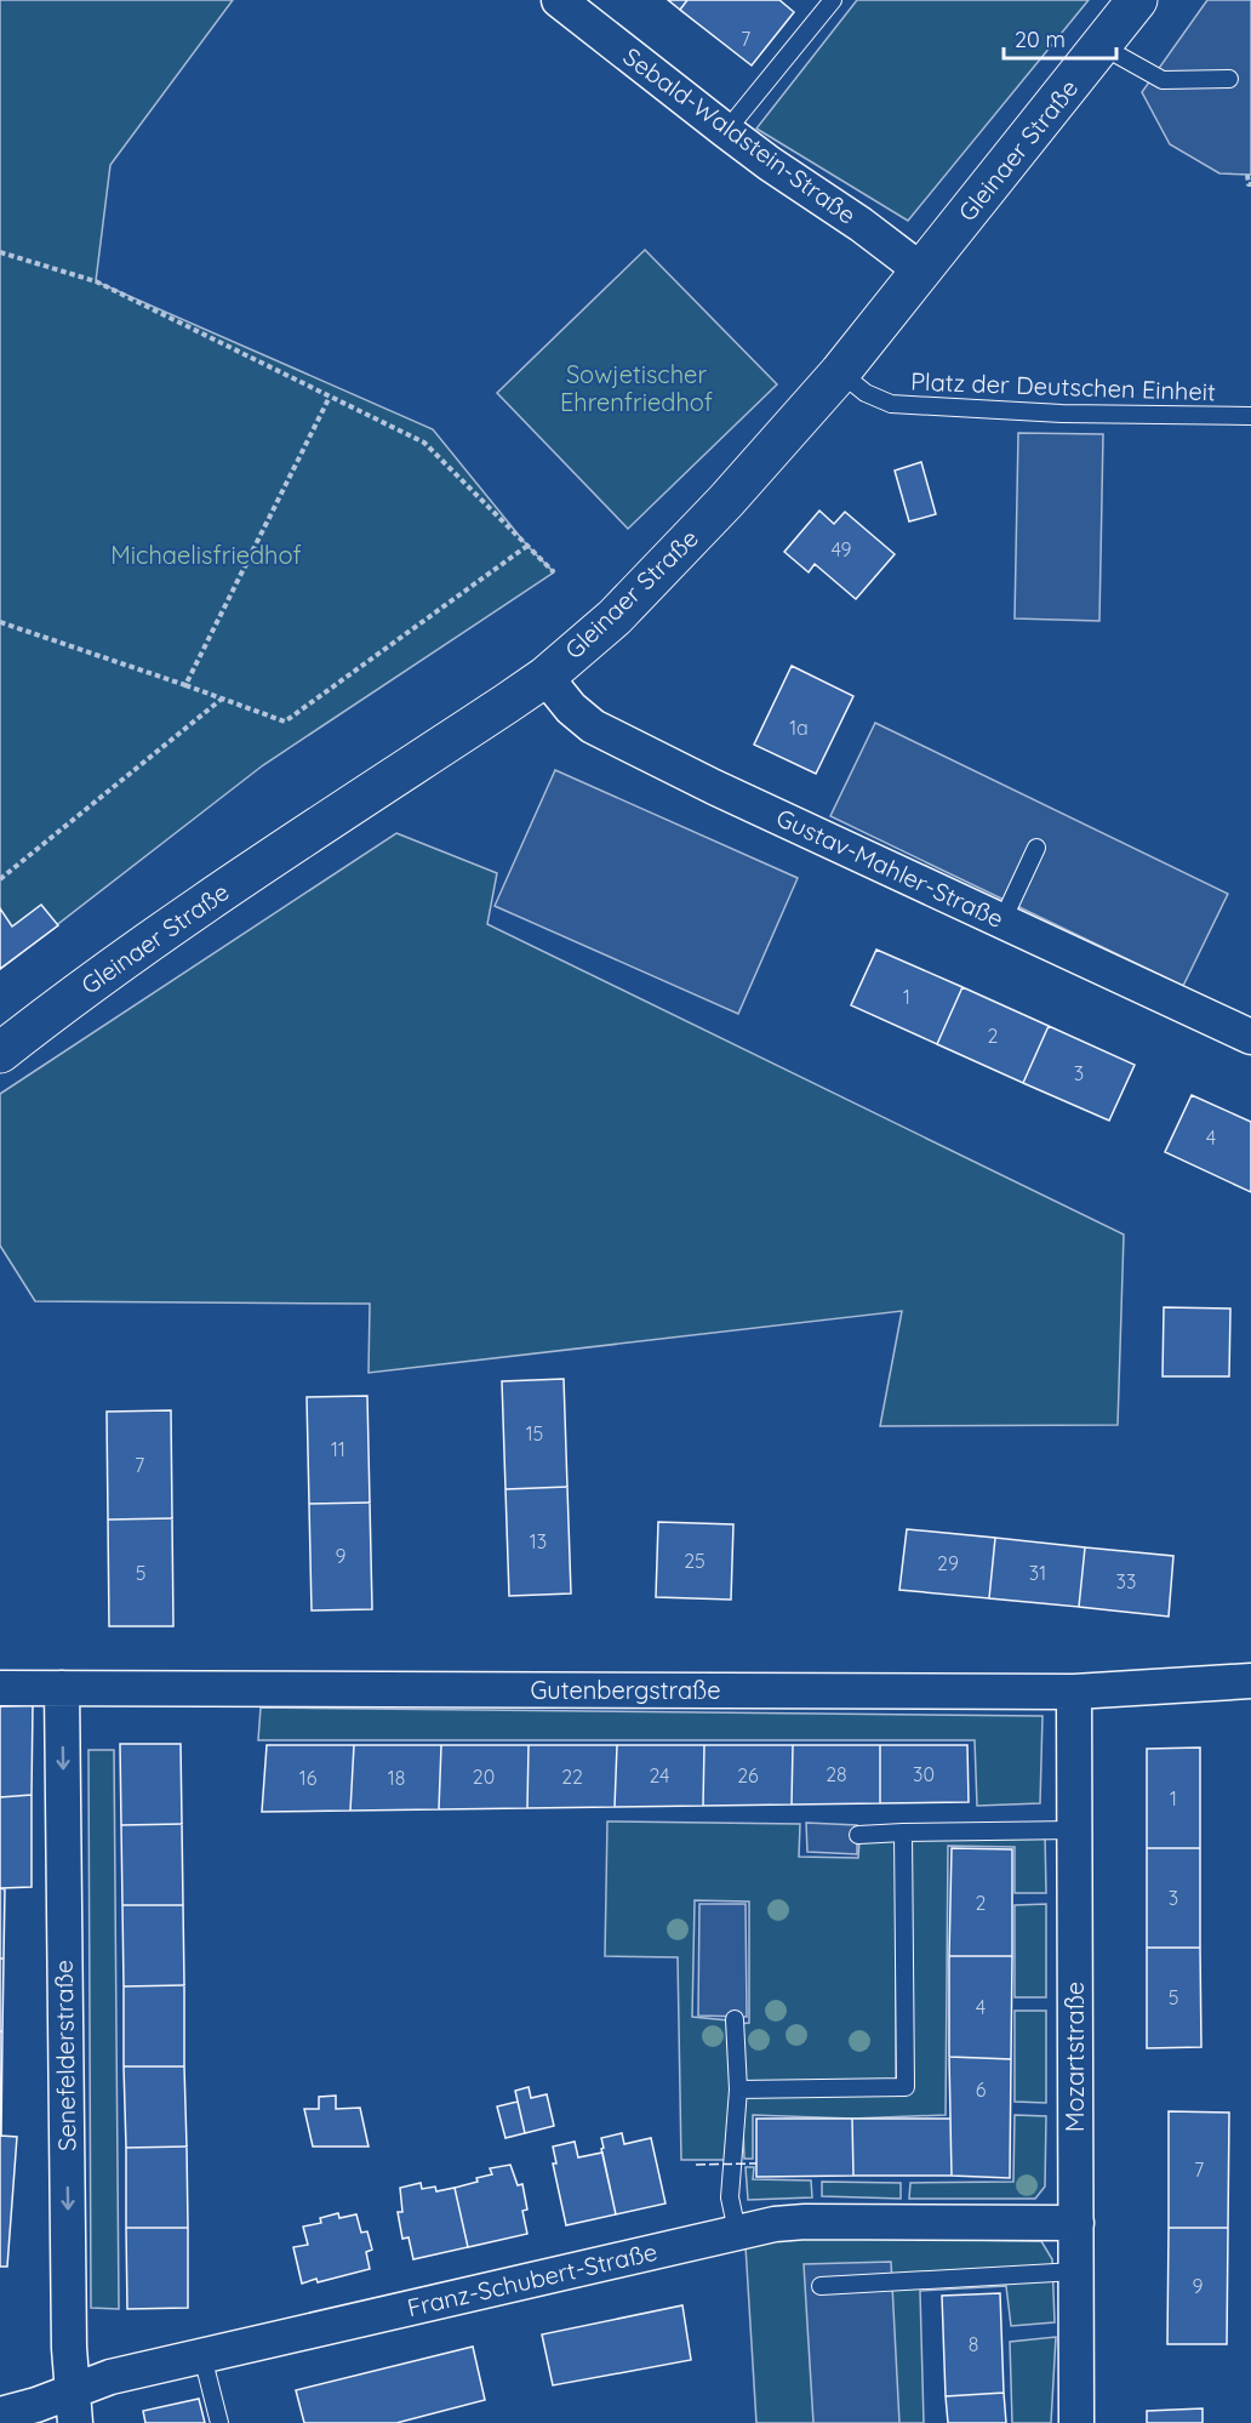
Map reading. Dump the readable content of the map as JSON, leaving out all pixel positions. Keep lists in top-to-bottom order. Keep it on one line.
{"streets":{"street":["Sebald-Waldstein-Straße","Gleinaer Straße","Gustav-Mahler-Straße","Gutenbergstraße","Senefelderstraße","Mozartstraße","Franz-Schubert-Straße"],"lane":["Platz der Deutschen Einheit"]},"crossings":[["Sebald-Waldstein-Straße","Gleinaer Straße"],["Gleinaer Straße","Platz der Deutschen Einheit"],["Gleinaer Straße","Gustav-Mahler-Straße"],["Gutenbergstraße","Senefelderstraße"],["Gutenbergstraße","Mozartstraße"],["Senefelderstraße","Franz-Schubert-Straße"],["Mozartstraße","Franz-Schubert-Straße"]],"one_way":["Senefelderstraße"],"parks":["Sowjetischer Ehrenfriedhof","Michaelisfriedhof"],"house_numbers":["7","49","1a","1","2","3","4","15","11","7","13","9","25","29","5","31","33","28","30","24","26","20","22","16","18","1","3","2","5","4","6","7","9","8"],"scale_bar":"20 m"}
